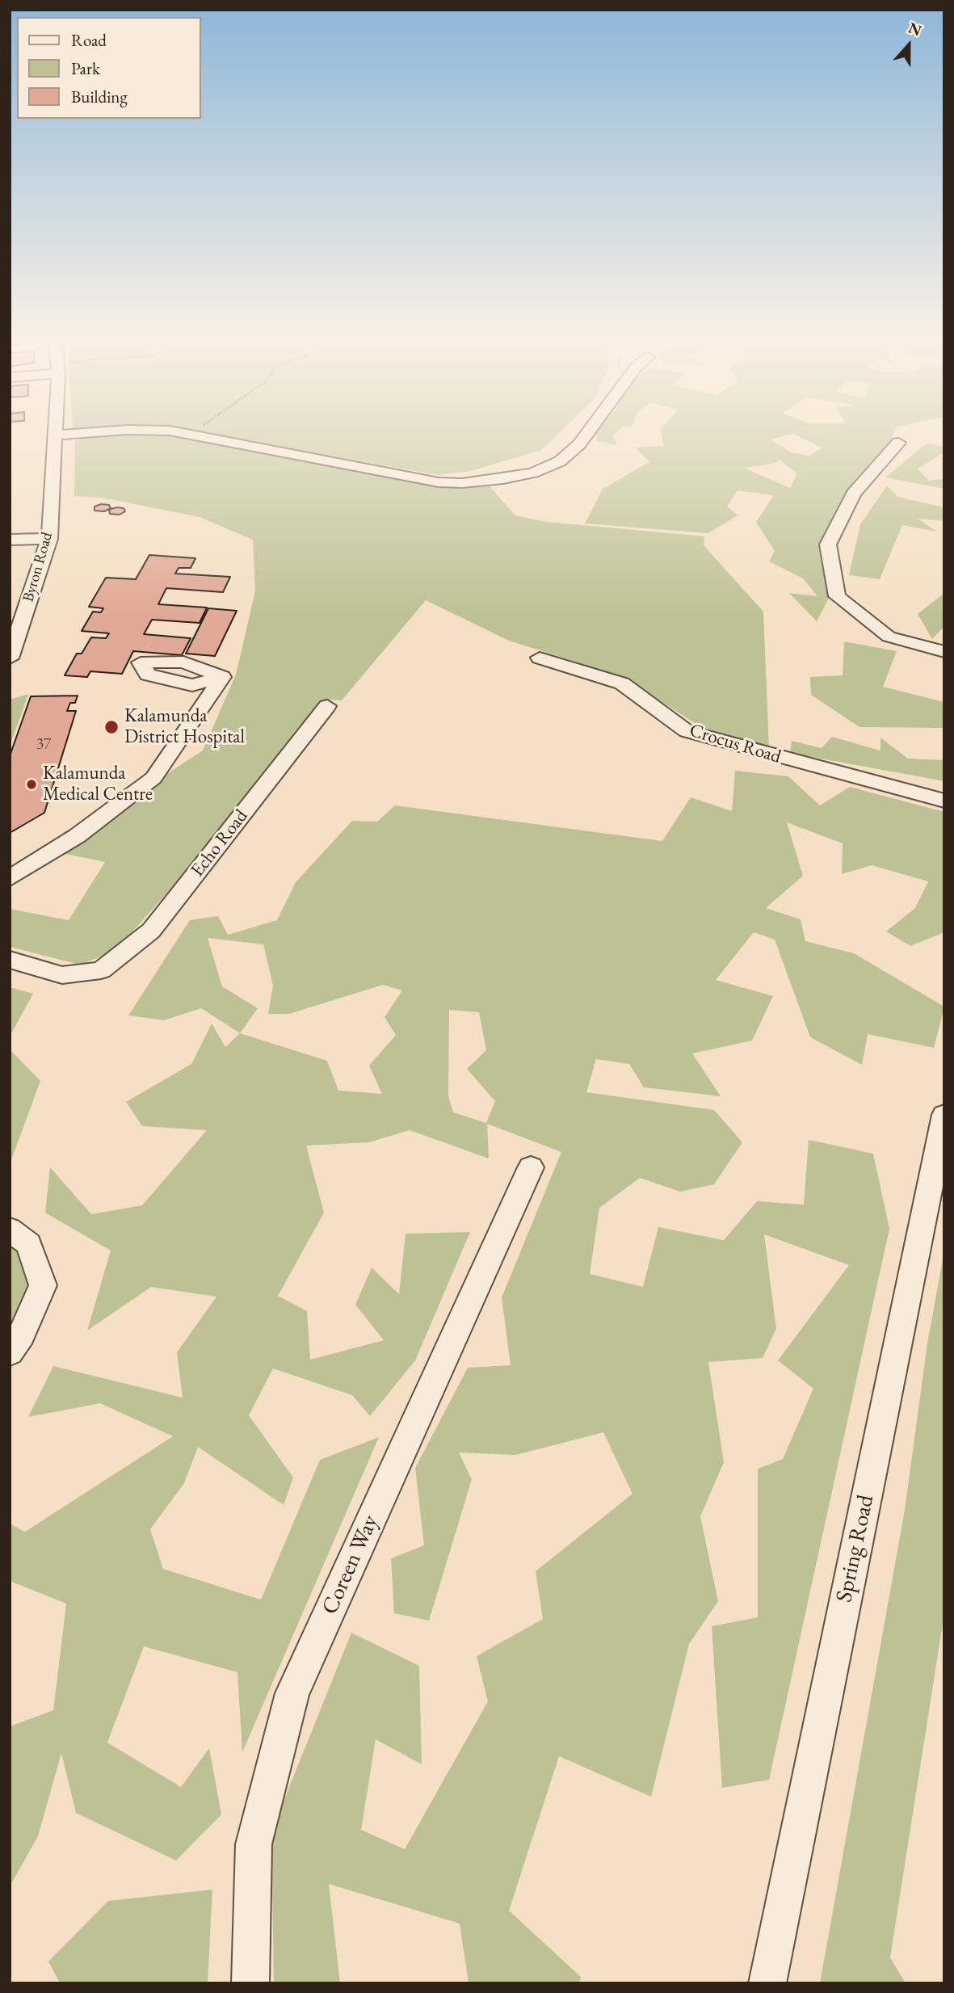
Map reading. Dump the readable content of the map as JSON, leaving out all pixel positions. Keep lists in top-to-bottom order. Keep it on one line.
{"streets":{"street":["Byron Road","Crocus Road","Echo Road","Spring Road","Coreen Way"]},"places":["Kalamunda District Hospital","Kalamunda Medical Centre"],"house_numbers":["37"],"legend":["Road","Park","Building"],"north":"top"}
